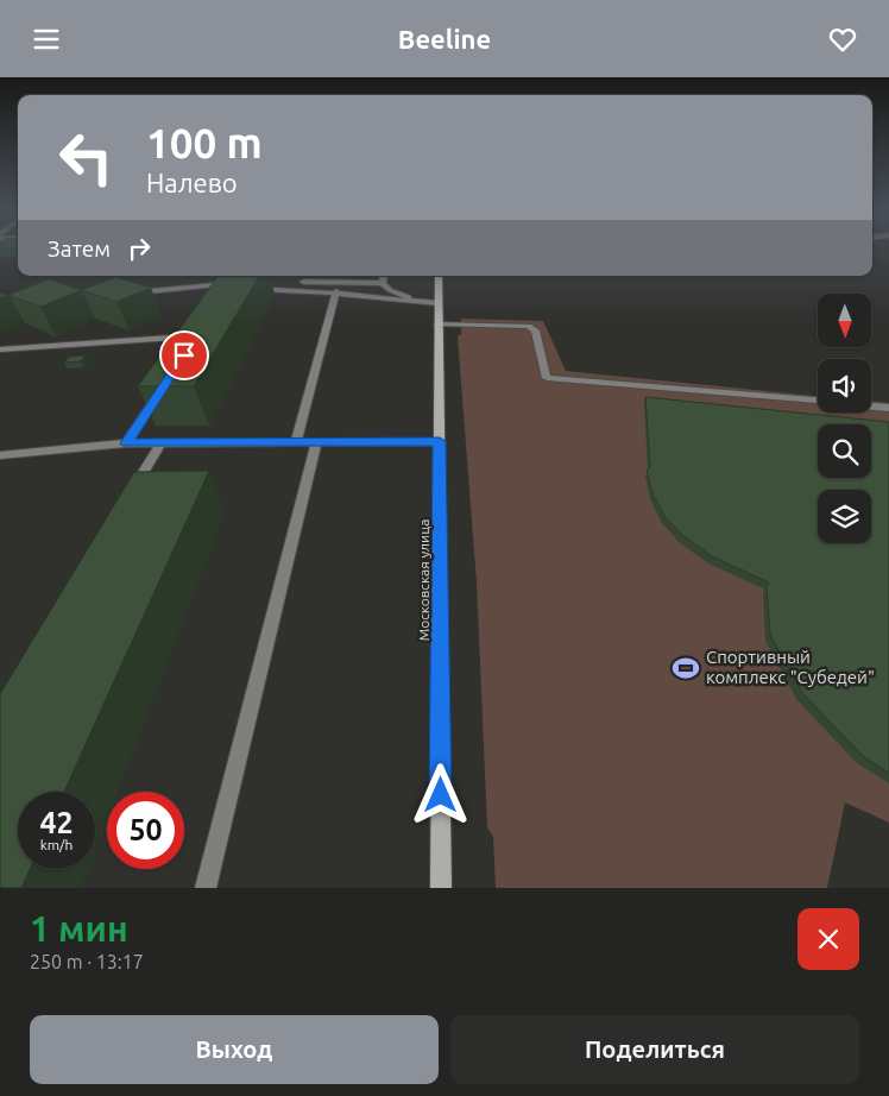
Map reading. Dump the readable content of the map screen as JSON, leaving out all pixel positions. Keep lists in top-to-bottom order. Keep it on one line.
{"streets":{"main road":["Московская улица"]},"places":{"sports":["Спортивный комплекс \"Субедей\""]},"north":"bottom","page":{"header":"Beeline","turn":["100 m","Налево"],"then":"Затем","speed":"42 km/h","limit":"50","heading":["1 мин","250 m · 13:17"],"buttons":["Выход","Поделиться"]}}
